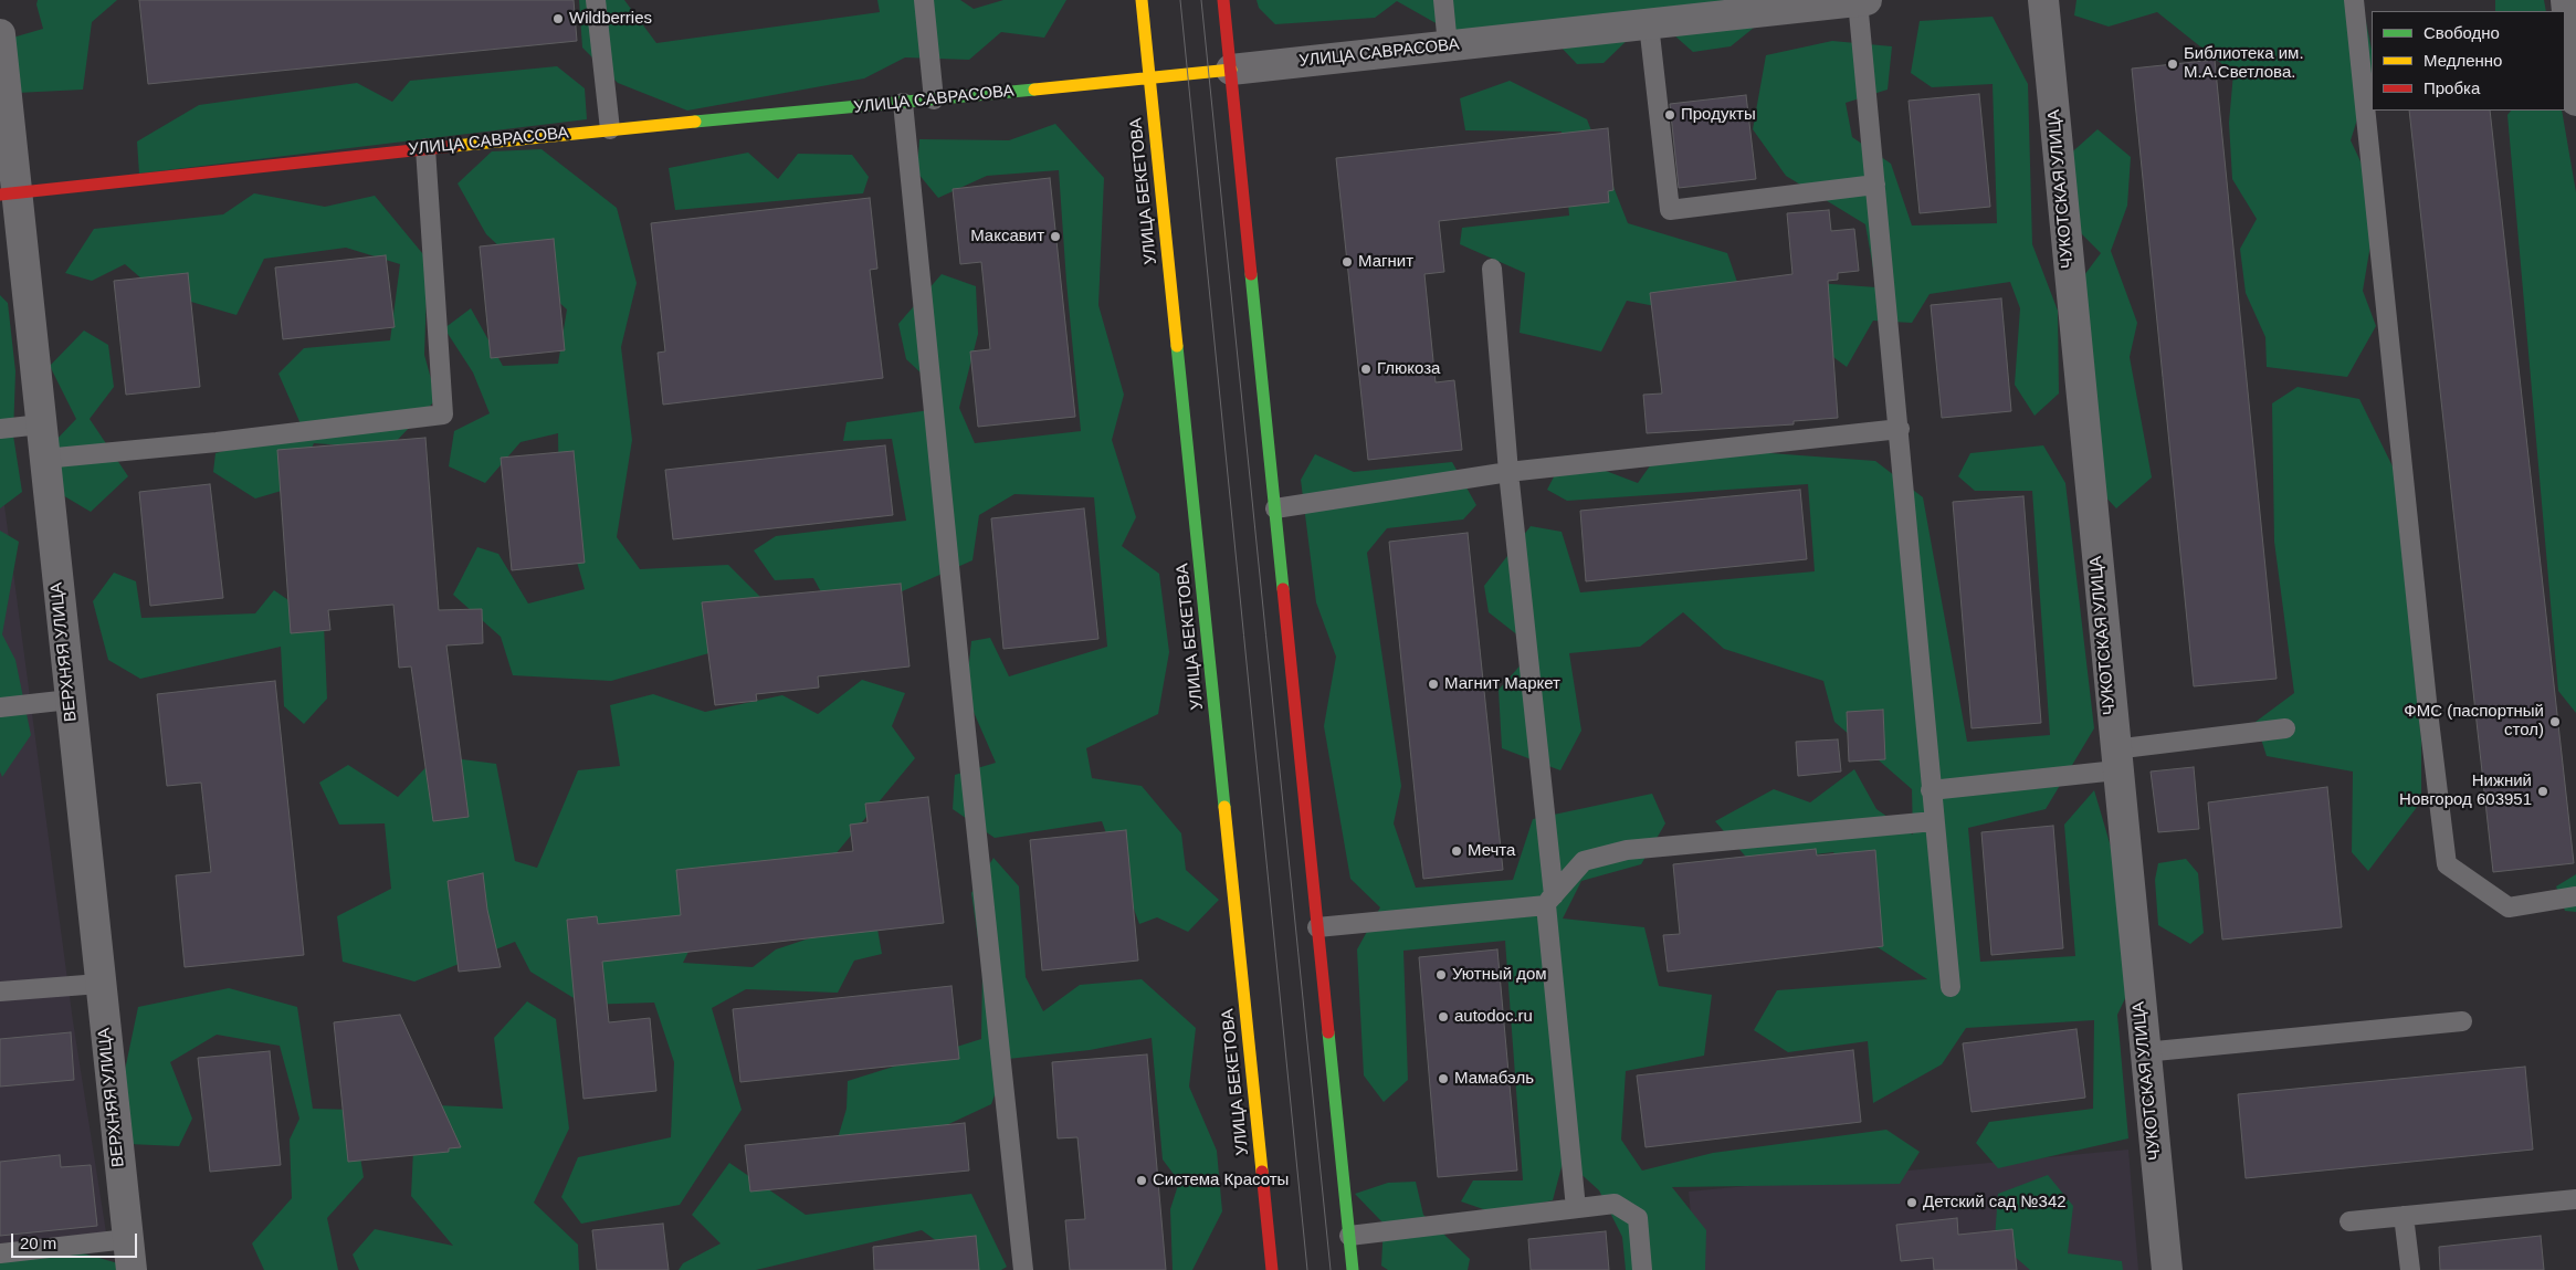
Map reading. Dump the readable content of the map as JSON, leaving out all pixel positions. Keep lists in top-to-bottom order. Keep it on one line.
{"streets":{"main road":["УЛИЦА САВРАСОВА","УЛИЦА БЕКЕТОВА"],"street":["ЧУКОТСКАЯ УЛИЦА","ВЕРХНЯЯ УЛИЦА"]},"crossings":[["УЛИЦА САВРАСОВА","УЛИЦА БЕКЕТОВА"],["УЛИЦА САВРАСОВА","ВЕРХНЯЯ УЛИЦА"]],"places":["Wildberries","Библиотека им. М.А.Светлова.","Продукты","Максавит","Магнит","Глюкоза","Магнит Маркет","ФМС (паспортный стол)","Нижний Новгород 603951","Мечта","Уютный дом","autodoc.ru","Мамабэль","Система Красоты","Детский сад №342"],"legend":["Свободно","Медленно","Пробка"],"scale_bar":"20 m"}
